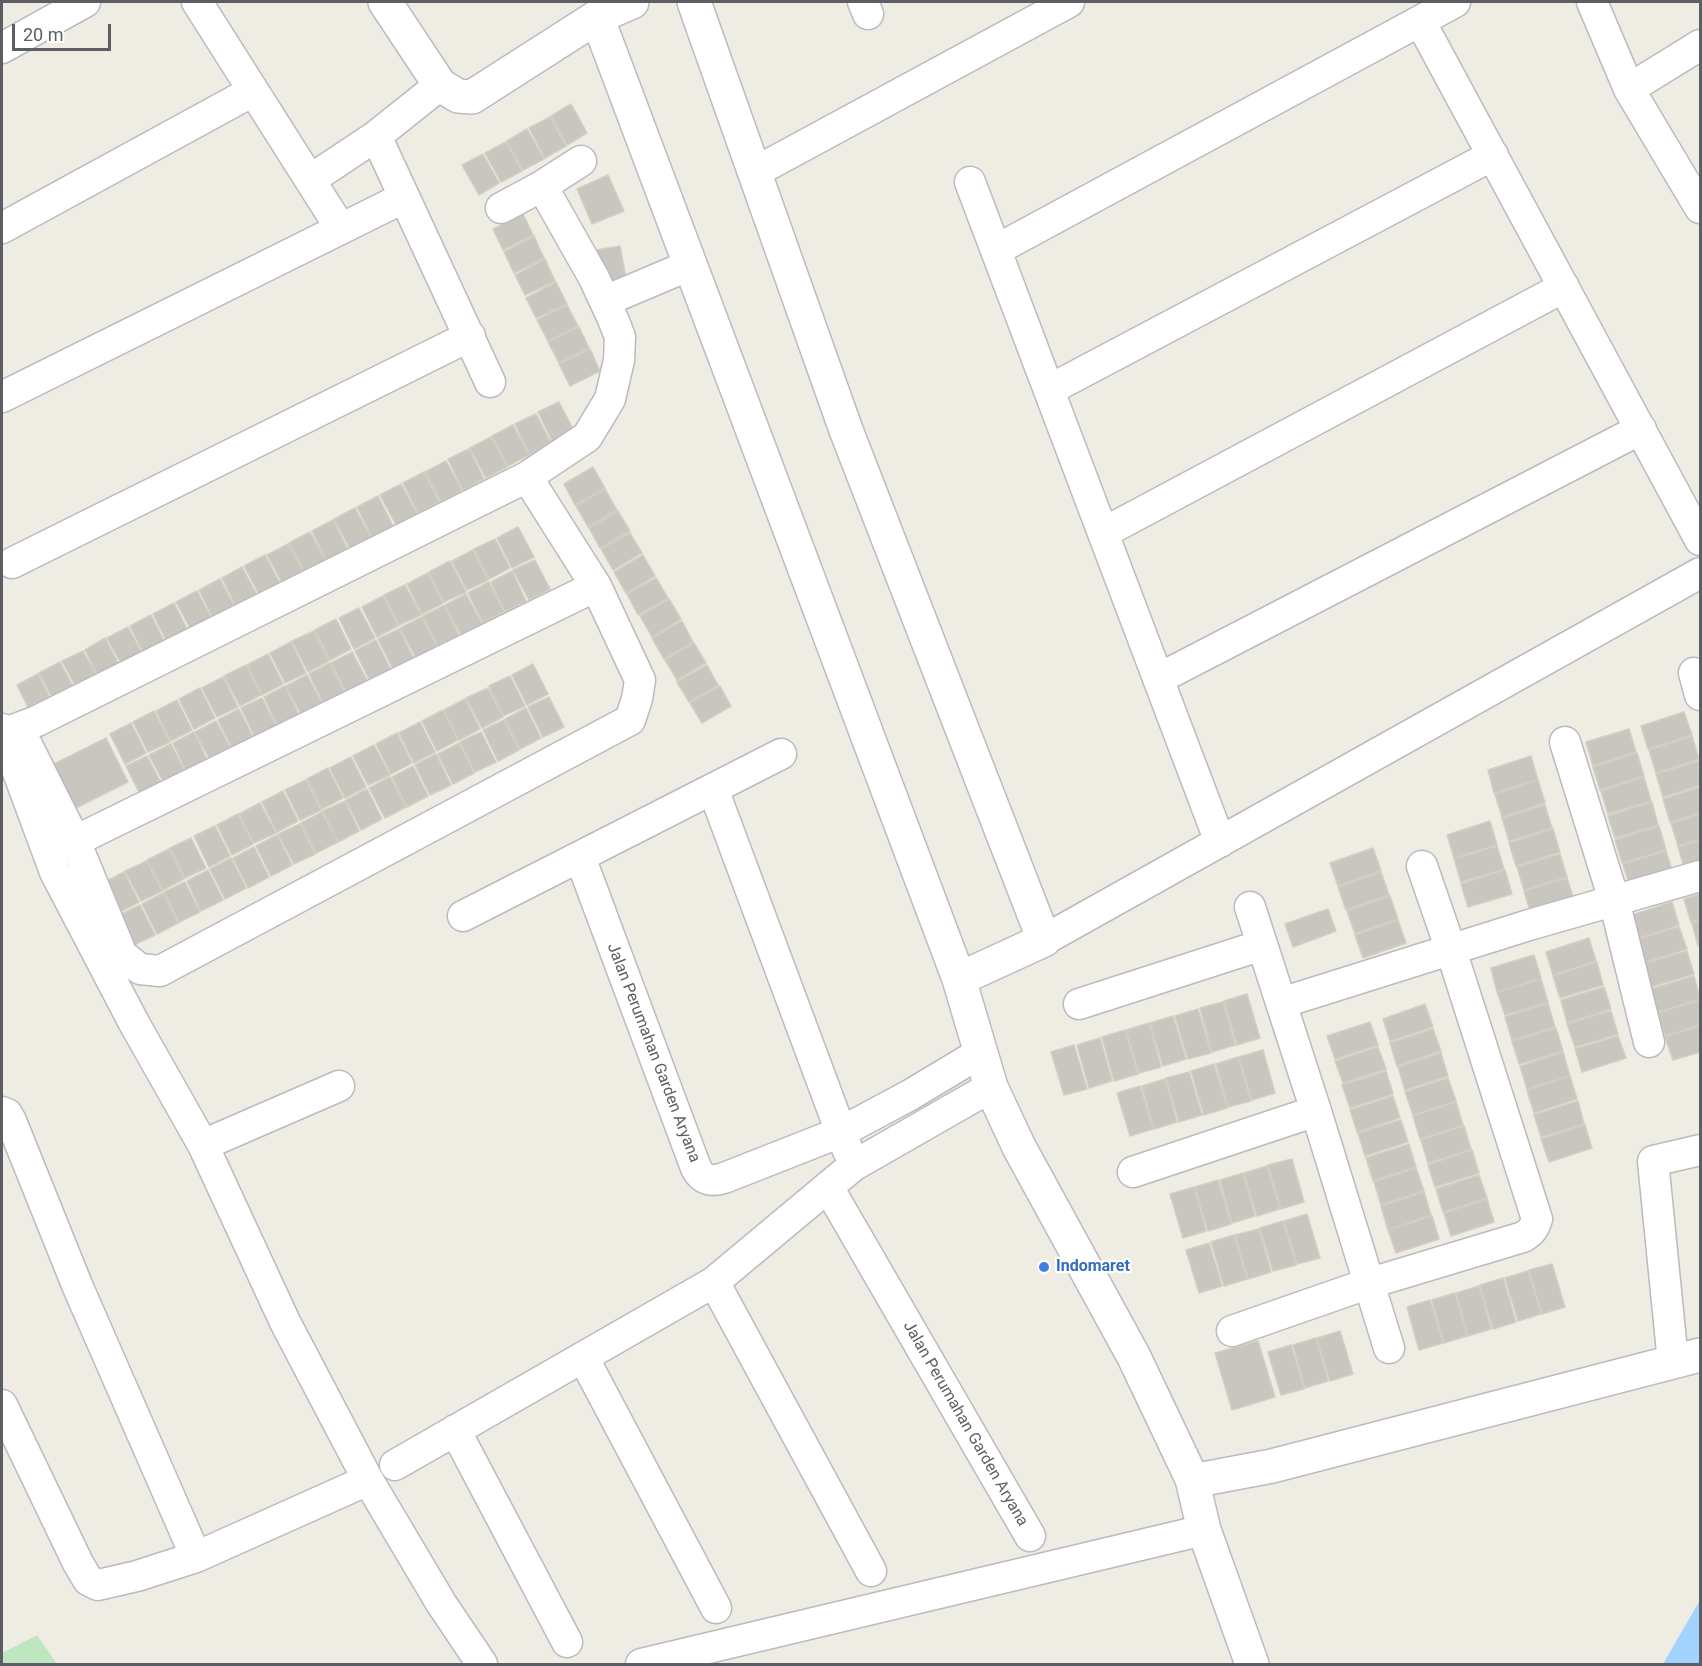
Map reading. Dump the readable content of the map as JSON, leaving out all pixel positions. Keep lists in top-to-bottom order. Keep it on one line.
{"streets":{"street":["Jalan Perumahan Garden Aryana"]},"places":["Indomaret"],"scale_bar":"20 m"}
